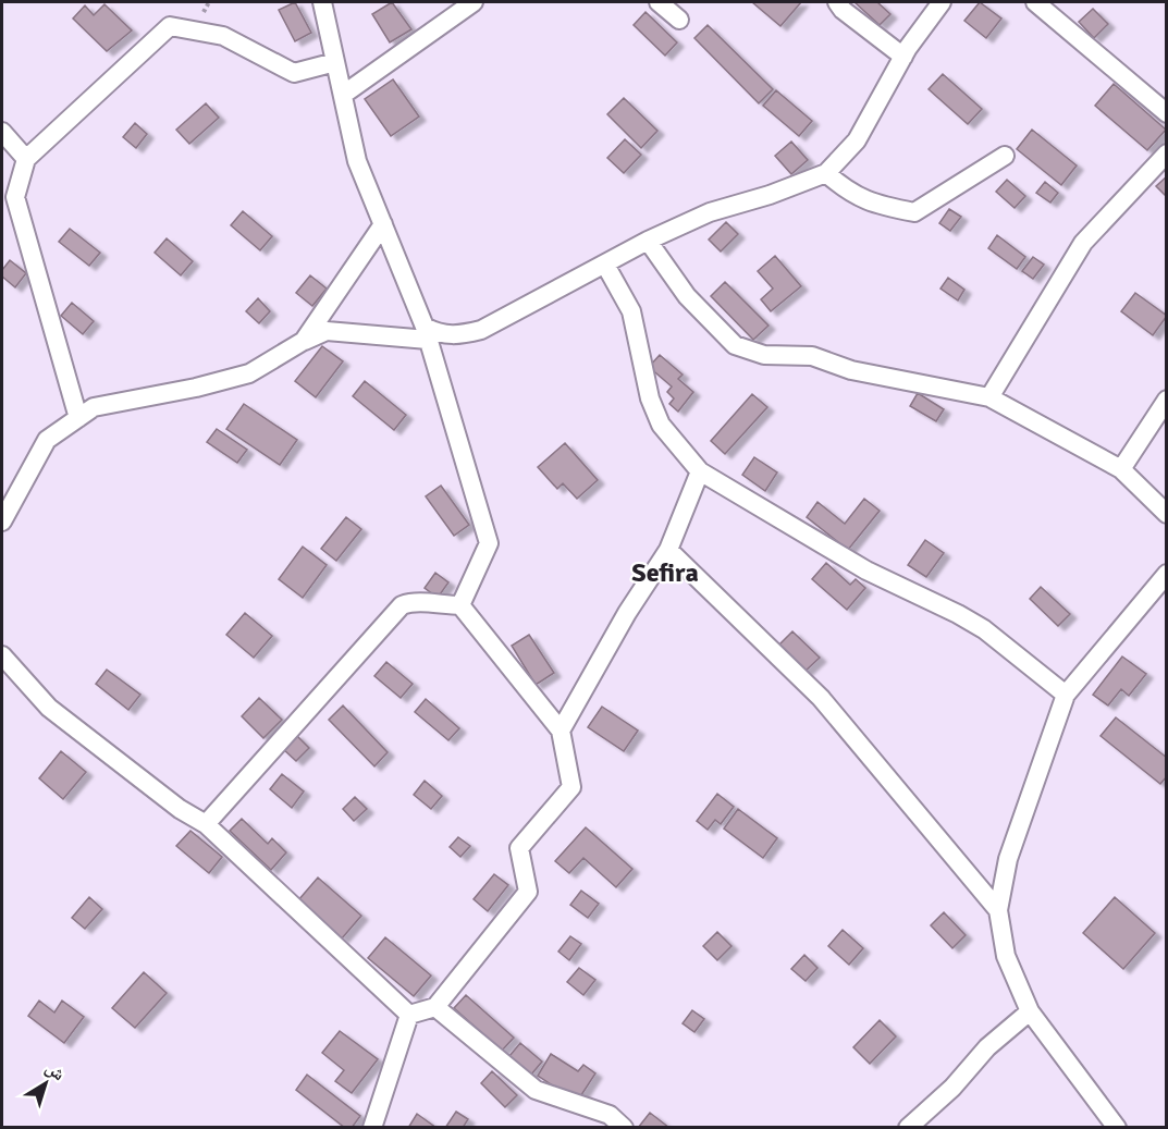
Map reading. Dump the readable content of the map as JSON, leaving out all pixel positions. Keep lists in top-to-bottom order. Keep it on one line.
{"districts":["Sefira"],"north":"top right"}
